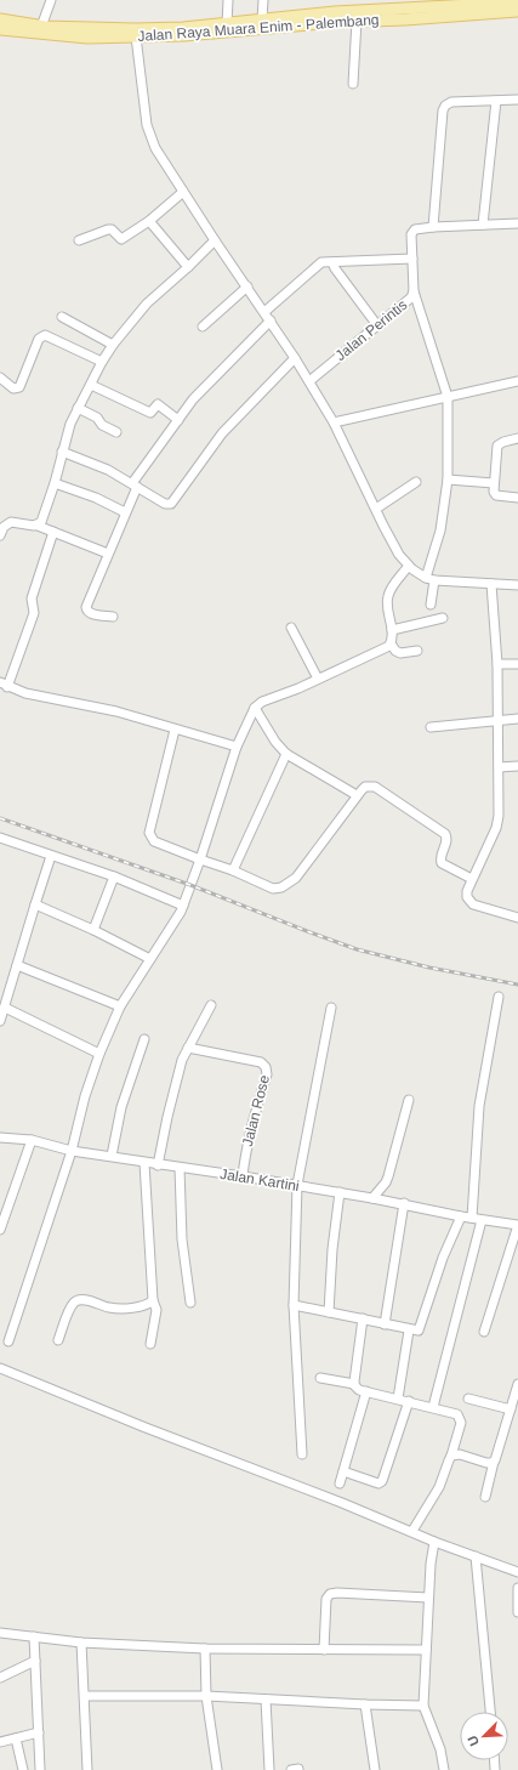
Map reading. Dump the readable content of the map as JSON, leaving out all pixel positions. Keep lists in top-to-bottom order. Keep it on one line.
{"streets":{"main road":["Jalan Raya Muara Enim - Palembang"],"street":["Jalan Perintis","Jalan Rose","Jalan Kartini"]},"crossings":[["Jalan Rose","Jalan Kartini"]],"north":"bottom left"}
